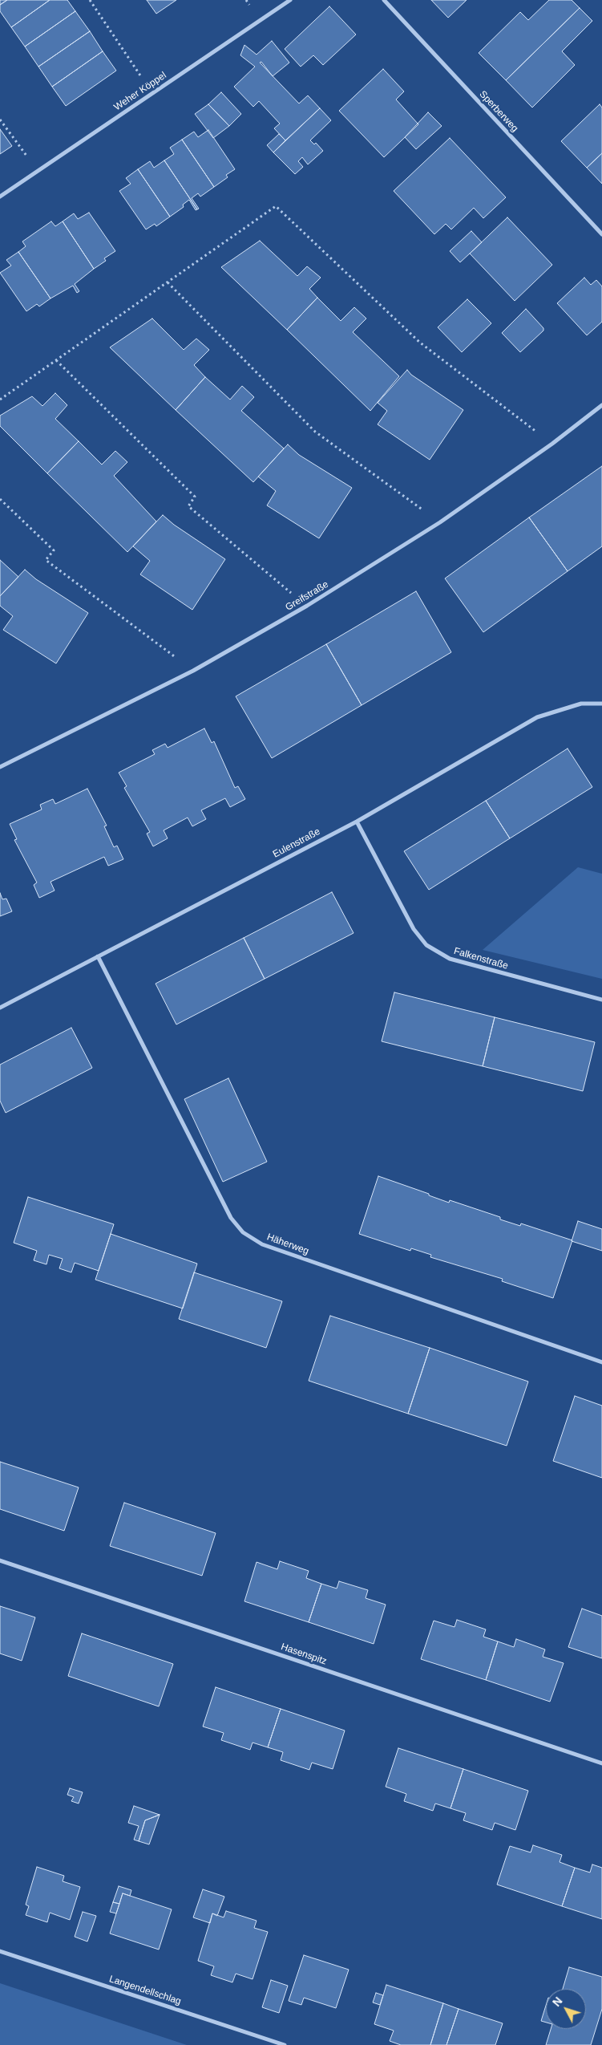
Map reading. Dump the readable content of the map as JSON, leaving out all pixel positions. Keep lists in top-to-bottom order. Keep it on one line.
{"streets":{"street":["Weher Köppel","Sperberweg","Greifstraße","Eulenstraße","Falkenstraße","Häherweg","Hasenspitz","Langendellschlag"]},"crossings":[["Eulenstraße","Falkenstraße"],["Eulenstraße","Häherweg"]],"north":"top left"}
